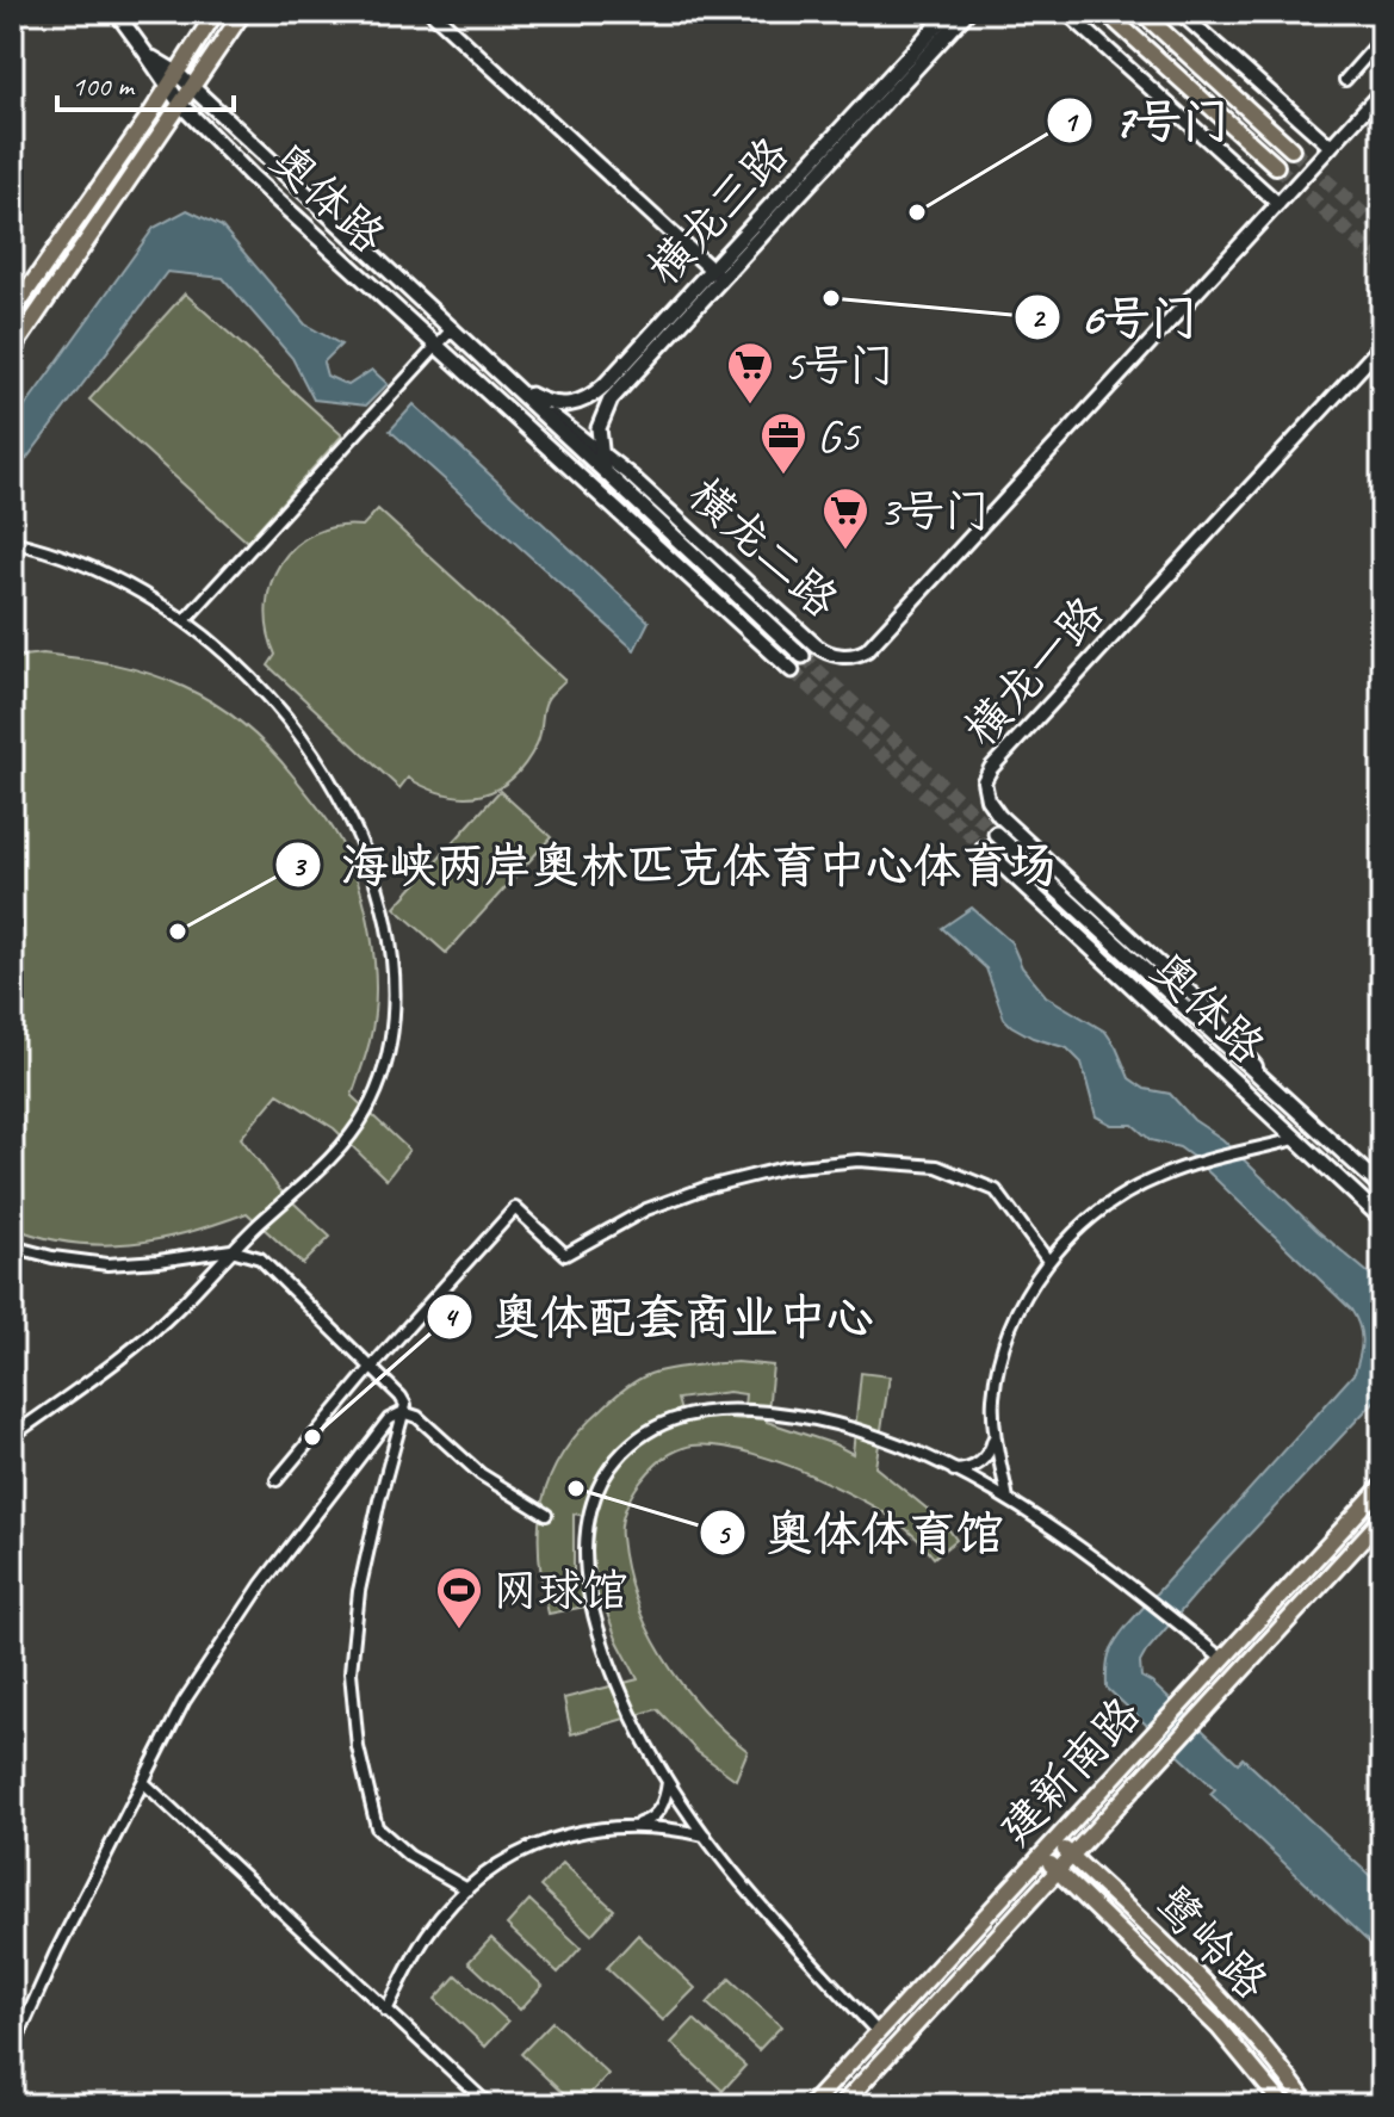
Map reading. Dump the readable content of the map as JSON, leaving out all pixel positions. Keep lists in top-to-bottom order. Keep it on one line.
{"streets":{"main road":["奥体路","横龙三路","建新南路","鹭岭路"],"street":["横龙二路","横龙一路"]},"crossings":[["奥体路","横龙三路"],["奥体路","横龙二路"],["奥体路","横龙一路"],["横龙三路","横龙二路"],["建新南路","鹭岭路"]],"places":{"other":["7号门","6号门","海峡两岸奥林匹克体育中心体育场","奥体配套商业中心","奥体体育馆"],"supermarket":["5号门","3号门"],"office":["G5"],"sports":["网球馆"]},"scale_bar":"100 m"}
